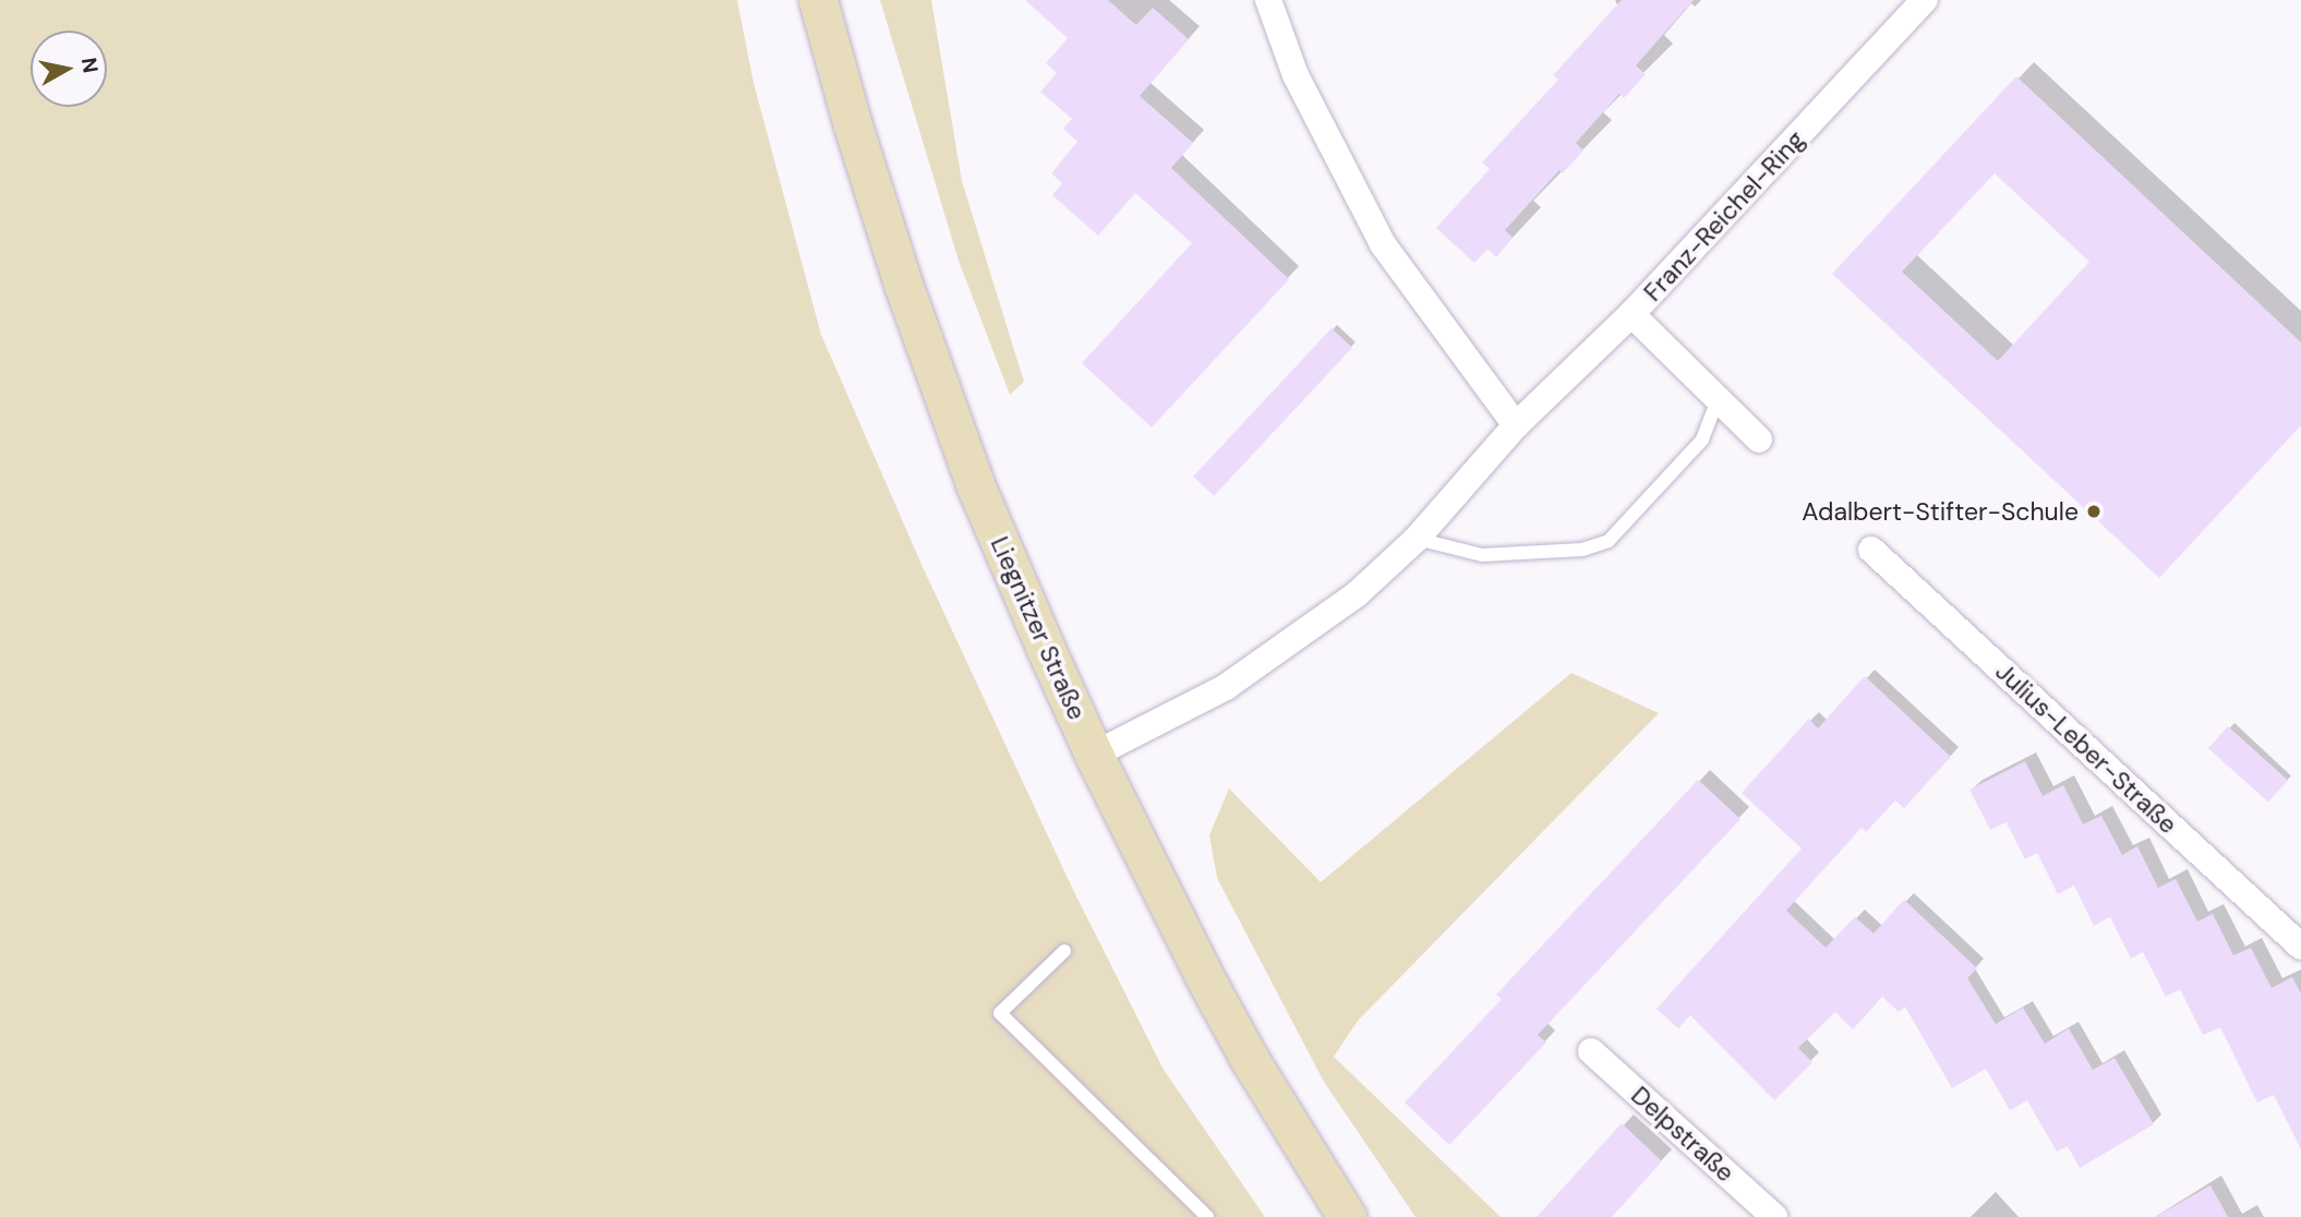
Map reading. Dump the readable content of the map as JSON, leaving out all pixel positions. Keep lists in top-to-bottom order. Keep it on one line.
{"streets":{"main road":["Liegnitzer Straße"],"street":["Franz-Reichel-Ring","Julius-Leber-Straße","Delpstraße"]},"crossings":[["Franz-Reichel-Ring","Liegnitzer Straße"]],"places":["Adalbert-Stifter-Schule"],"north":"right"}
